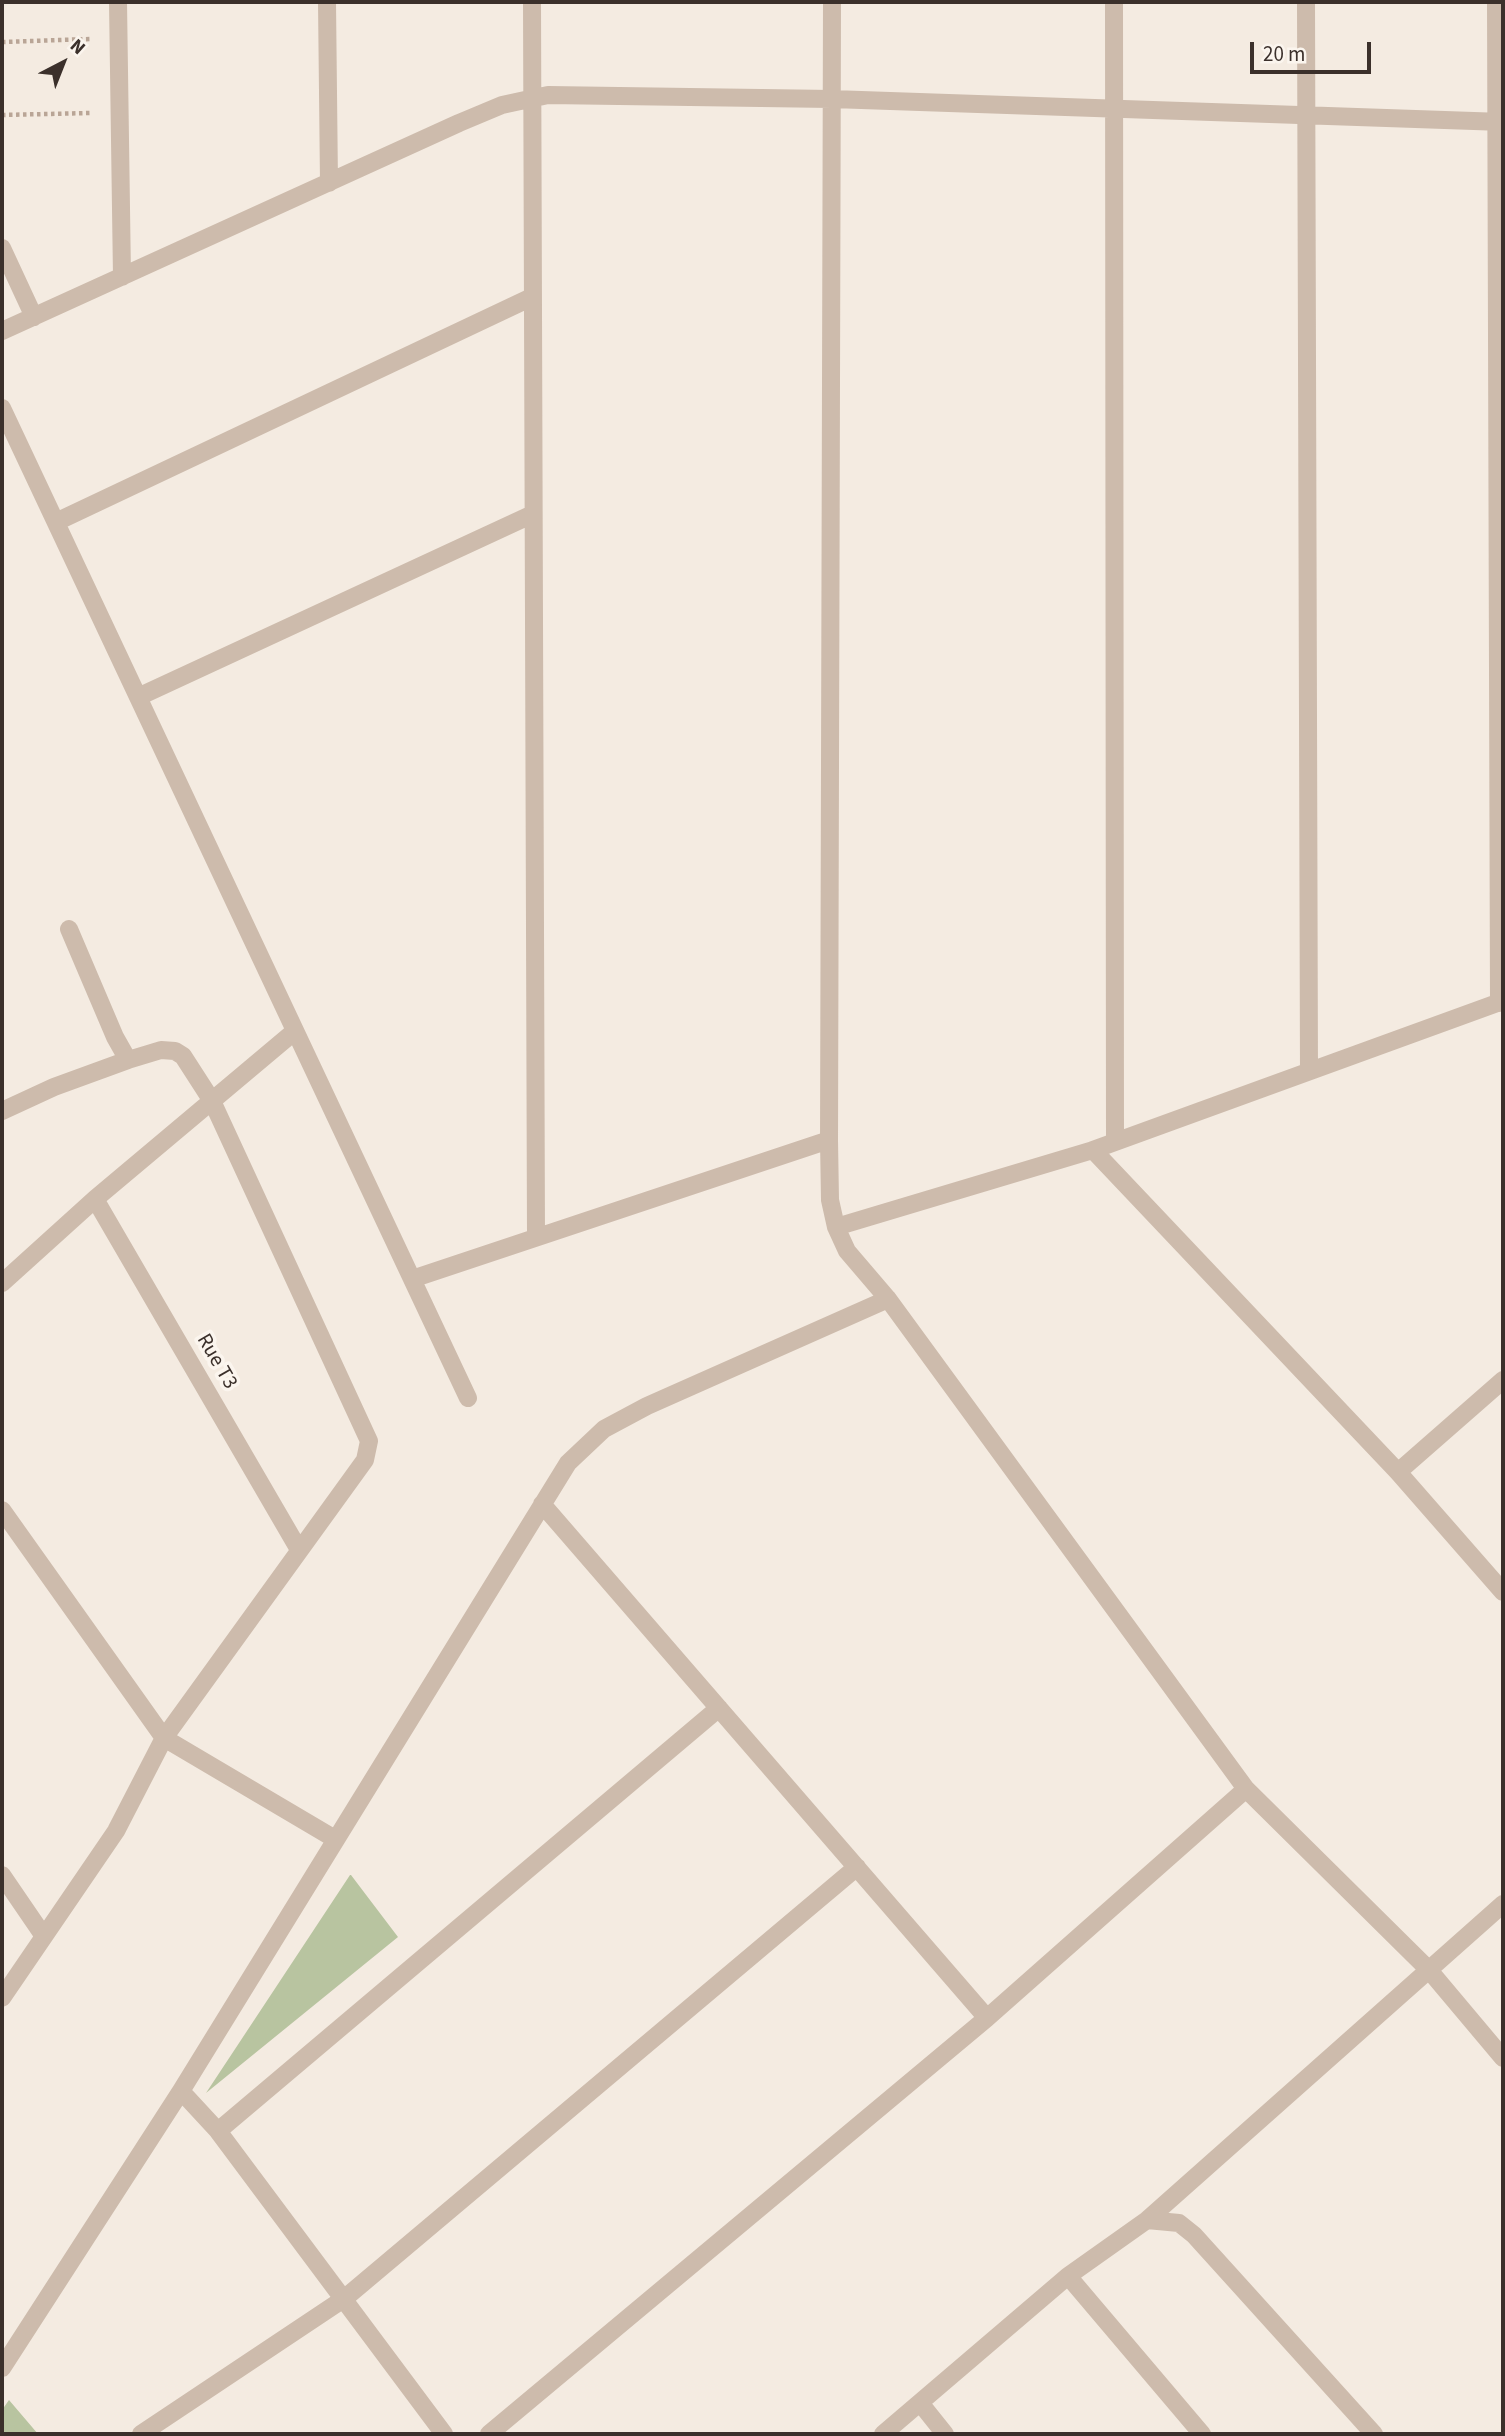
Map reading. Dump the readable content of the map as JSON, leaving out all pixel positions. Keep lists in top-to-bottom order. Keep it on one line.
{"streets":{"street":["Rue T3"]},"scale_bar":"20 m","north":"top right"}
